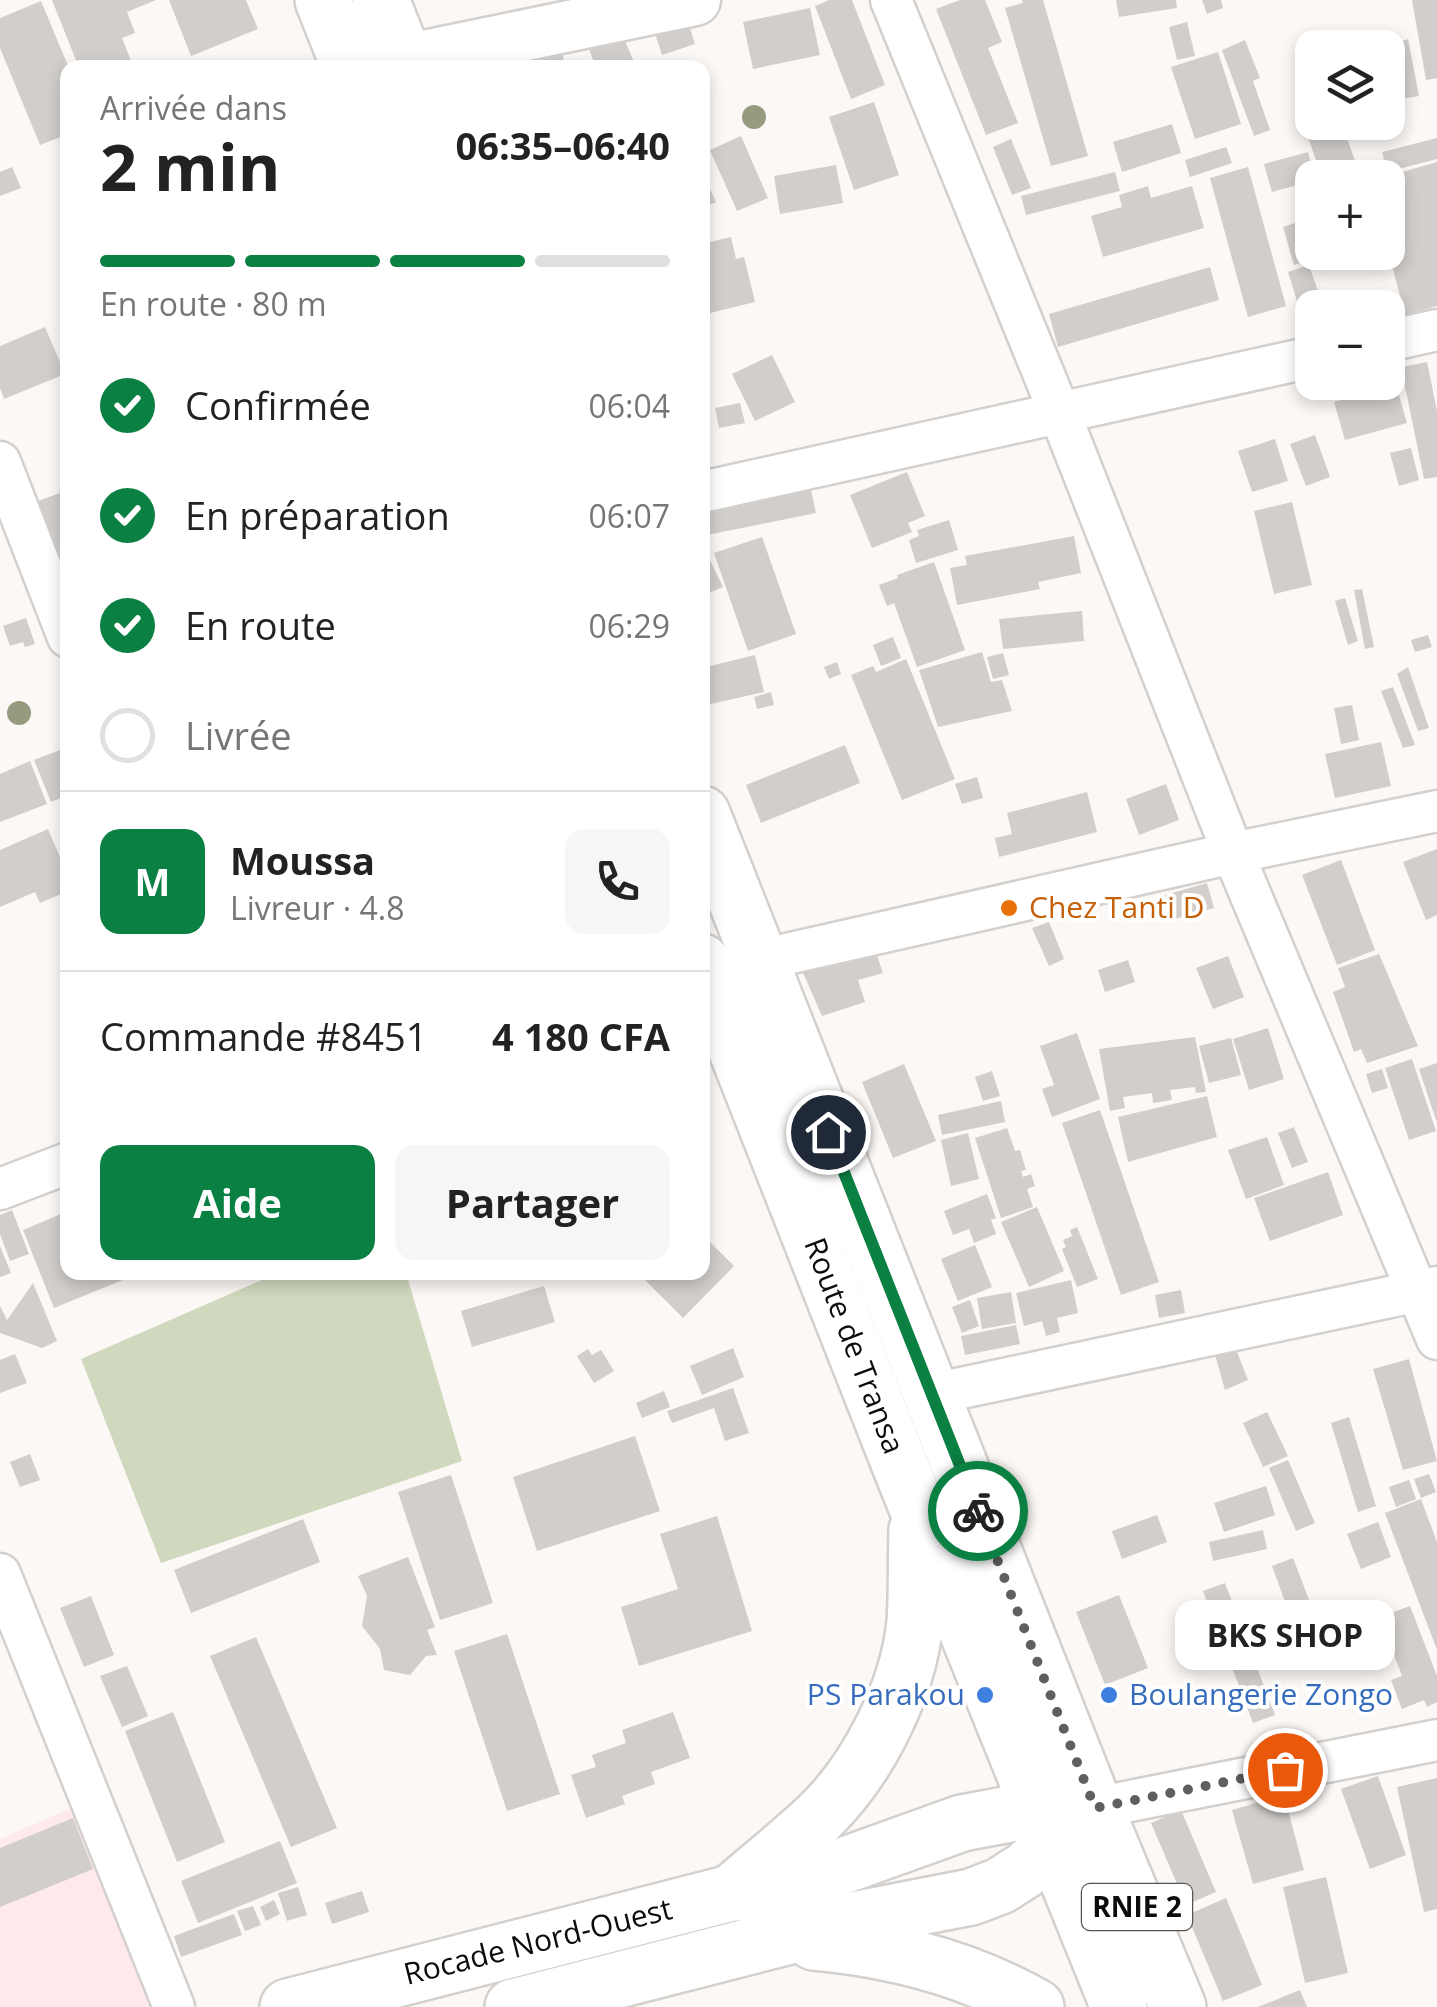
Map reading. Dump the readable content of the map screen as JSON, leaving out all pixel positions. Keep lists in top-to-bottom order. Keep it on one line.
{"streets":{"main road":["Route de Transa","RNIE 2","Rocade Nord-Ouest"]},"crossings":[["Route de Transa","Rocade Nord-Ouest"]],"places":["Chez Tanti D","PS Parakou","Boulangerie Zongo","BKS SHOP"],"page":{"map_buttons":["+","−"],"heading":["2 min","Arrivée dans","06:35–06:40"],"panel":["Moussa","Livreur · 4.8","Commande #8451","4 180 CFA"],"bar":"En route · 80 m","list":[["Confirmée","06:04"],["En préparation","06:07"],["En route","06:29"],"Livrée"],"round":"M","buttons":["Aide","Partager"],"bubble":"BKS SHOP"}}
